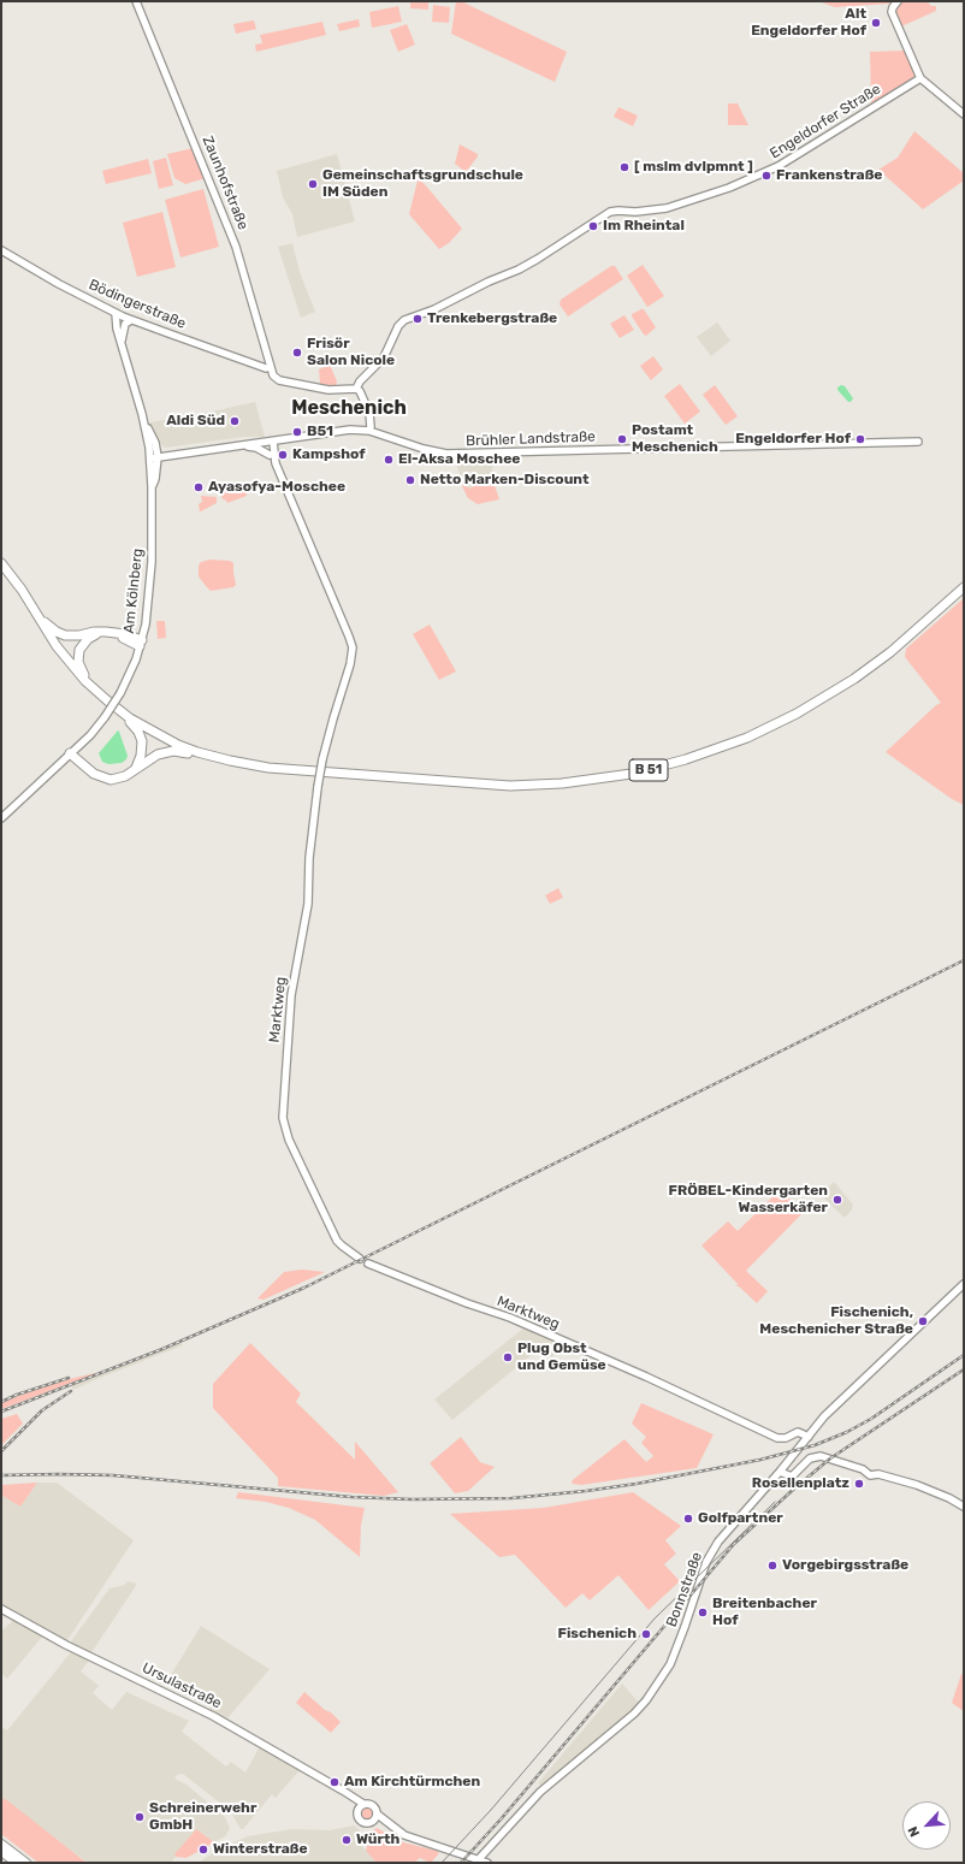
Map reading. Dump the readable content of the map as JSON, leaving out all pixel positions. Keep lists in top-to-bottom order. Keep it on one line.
{"streets":{"highway":["B 51"],"street":["Engeldorfer Straße","Zaunhofstraße","Bödingerstraße","Brühler Landstraße","Am Kölnberg","Marktweg","Bonnstraße","Ursulastraße"]},"crossings":[["Engeldorfer Straße","Zaunhofstraße"],["Zaunhofstraße","Bödingerstraße"],["Bödingerstraße","Am Kölnberg"],["Brühler Landstraße","Am Kölnberg"],["Marktweg","Bonnstraße"],["Bonnstraße","Ursulastraße"]],"districts":["Meschenich"],"places":["Alt Engeldorfer Hof","[ mslm dvlpmnt ]","Frankenstraße","Gemeinschaftsgrundschule IM Süden","Im Rheintal","Trenkebergstraße","Frisör Salon Nicole","Aldi Süd","B51","Postamt Meschenich","Engeldorfer Hof","Kampshof","El-Aksa Moschee","Netto Marken-Discount","Ayasofya-Moschee","FRÖBEL-Kindergarten Wasserkäfer","Fischenich, Meschenicher Straße","Plug Obst und Gemüse","Rosellenplatz","Golfpartner","Vorgebirgsstraße","Breitenbacher Hof","Fischenich","Am Kirchtürmchen","Schreinerwehr GmbH","Würth","Winterstraße"],"north":"bottom left"}
